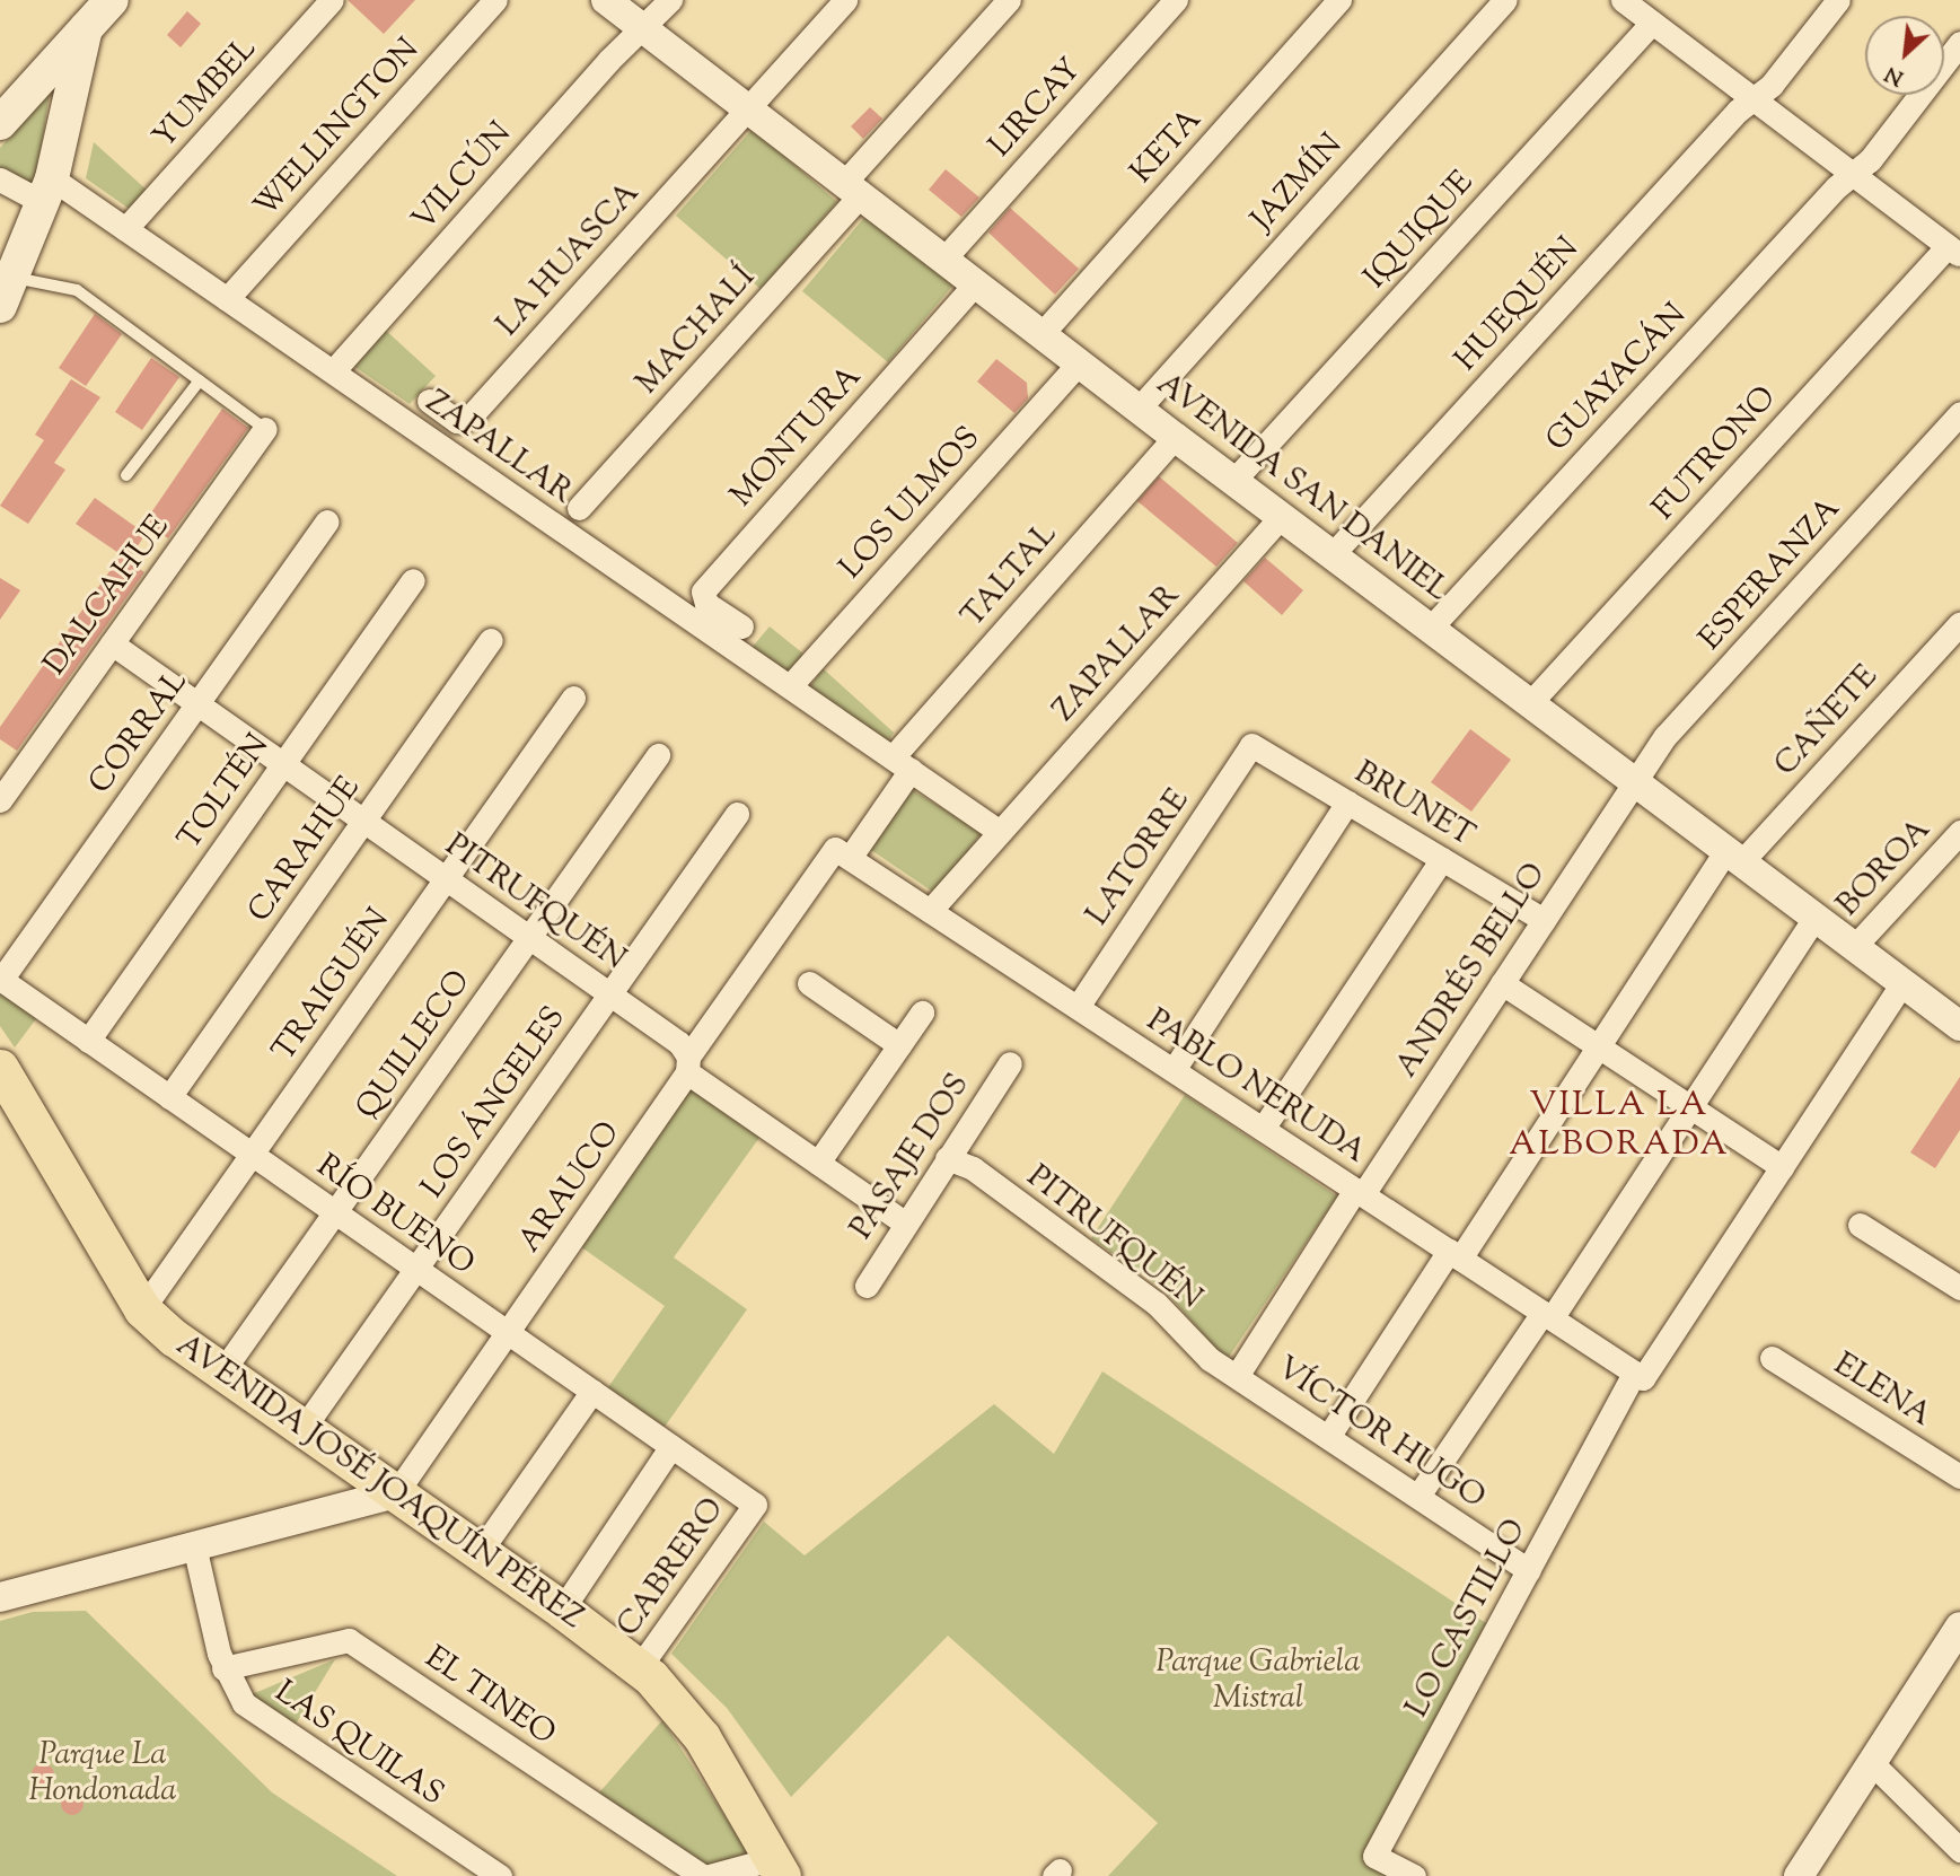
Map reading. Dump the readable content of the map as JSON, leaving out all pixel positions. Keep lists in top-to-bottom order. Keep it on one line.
{"streets":{"main road":["AVENIDA JOSÉ JOAQUÍN PÉREZ"],"street":["YUMBEL","LIRCAY","WELLINGTON","KETA","VILCÚN","JAZMÍN","IQUIQUE","LA HUASCA","HUEQUÉN","MACHALÍ","GUAYACÁN","MONTURA","ZAPALLAR","FUTRONO","AVENIDA SAN DANIEL","LOS ULMOS","ESPERANZA","TALTAL","DALCAHUE","CAÑETE","CORRAL","TOLTÉN","BRUNET","CARAHUE","LATORRE","BOROA","PITRUFQUÉN","ANDRÉS BELLO","TRAIGUÉN","QUILLECO","PABLO NERUDA","LOS ÁNGELES","PASAJE DOS","ARAUCO","RÍO BUENO","ELENA","VÍCTOR HUGO","CABRERO","LO CASTILLO","EL TINEO","LAS QUILAS"]},"crossings":[["YUMBEL","ZAPALLAR"],["LIRCAY","AVENIDA SAN DANIEL"],["WELLINGTON","ZAPALLAR"],["KETA","AVENIDA SAN DANIEL"],["VILCÚN","ZAPALLAR"],["VILCÚN","AVENIDA SAN DANIEL"],["JAZMÍN","AVENIDA SAN DANIEL"],["IQUIQUE","AVENIDA SAN DANIEL"],["LA HUASCA","AVENIDA SAN DANIEL"],["HUEQUÉN","AVENIDA SAN DANIEL"],["MACHALÍ","AVENIDA SAN DANIEL"],["GUAYACÁN","AVENIDA SAN DANIEL"],["MONTURA","AVENIDA SAN DANIEL"],["ZAPALLAR","AVENIDA SAN DANIEL"],["ZAPALLAR","LOS ULMOS"],["ZAPALLAR","TALTAL"],["ZAPALLAR","PABLO NERUDA"],["FUTRONO","AVENIDA SAN DANIEL"],["AVENIDA SAN DANIEL","LOS ULMOS"],["AVENIDA SAN DANIEL","ESPERANZA"],["AVENIDA SAN DANIEL","TALTAL"],["AVENIDA SAN DANIEL","CAÑETE"],["AVENIDA SAN DANIEL","BOROA"],["AVENIDA SAN DANIEL","ANDRÉS BELLO"],["AVENIDA SAN DANIEL","LO CASTILLO"],["ESPERANZA","ANDRÉS BELLO"],["DALCAHUE","PITRUFQUÉN"],["CAÑETE","PABLO NERUDA"],["CAÑETE","VÍCTOR HUGO"],["CORRAL","PITRUFQUÉN"],["CORRAL","RÍO BUENO"],["TOLTÉN","PITRUFQUÉN"],["TOLTÉN","RÍO BUENO"],["BRUNET","LATORRE"],["BRUNET","ANDRÉS BELLO"],["CARAHUE","PITRUFQUÉN"],["CARAHUE","RÍO BUENO"],["LATORRE","PABLO NERUDA"],["PITRUFQUÉN","ANDRÉS BELLO"],["PITRUFQUÉN","TRAIGUÉN"],["PITRUFQUÉN","QUILLECO"],["PITRUFQUÉN","LOS ÁNGELES"],["PITRUFQUÉN","PASAJE DOS"],["PITRUFQUÉN","ARAUCO"],["PITRUFQUÉN","VÍCTOR HUGO"],["ANDRÉS BELLO","PABLO NERUDA"],["ANDRÉS BELLO","VÍCTOR HUGO"],["TRAIGUÉN","RÍO BUENO"],["TRAIGUÉN","AVENIDA JOSÉ JOAQUÍN PÉREZ"],["QUILLECO","RÍO BUENO"],["QUILLECO","AVENIDA JOSÉ JOAQUÍN PÉREZ"],["PABLO NERUDA","ARAUCO"],["PABLO NERUDA","LO CASTILLO"],["LOS ÁNGELES","RÍO BUENO"],["LOS ÁNGELES","AVENIDA JOSÉ JOAQUÍN PÉREZ"],["ARAUCO","RÍO BUENO"],["ARAUCO","AVENIDA JOSÉ JOAQUÍN PÉREZ"],["RÍO BUENO","CABRERO"],["VÍCTOR HUGO","LO CASTILLO"],["AVENIDA JOSÉ JOAQUÍN PÉREZ","CABRERO"],["EL TINEO","LAS QUILAS"]],"districts":["VILLA LA ALBORADA"],"parks":["Parque Gabriela Mistral","Parque La Hondonada"],"north":"bottom left"}
